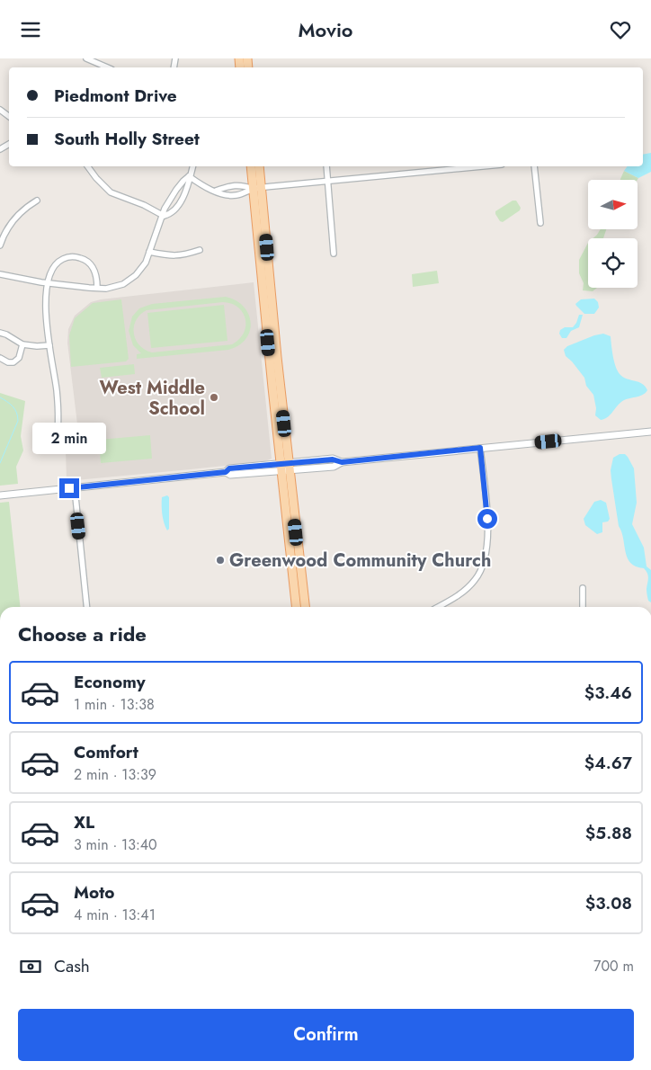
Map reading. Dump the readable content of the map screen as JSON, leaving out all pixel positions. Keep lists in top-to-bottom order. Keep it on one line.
{"places":["West Middle School","Greenwood Community Church"],"north":"right","page":{"header":"Movio","banner":["Piedmont Drive","South Holly Street"],"bubble":"2 min","heading":"Choose a ride","list":[{"name":"Economy","note":"1 min · 13:38","value":"$3.46"},{"name":"Comfort","note":"2 min · 13:39","value":"$4.67"},{"name":"XL","note":"3 min · 13:40","value":"$5.88"},{"name":"Moto","note":"4 min · 13:41","value":"$3.08"}],"pay":["Cash","700 m"],"buttons":"Confirm"}}
